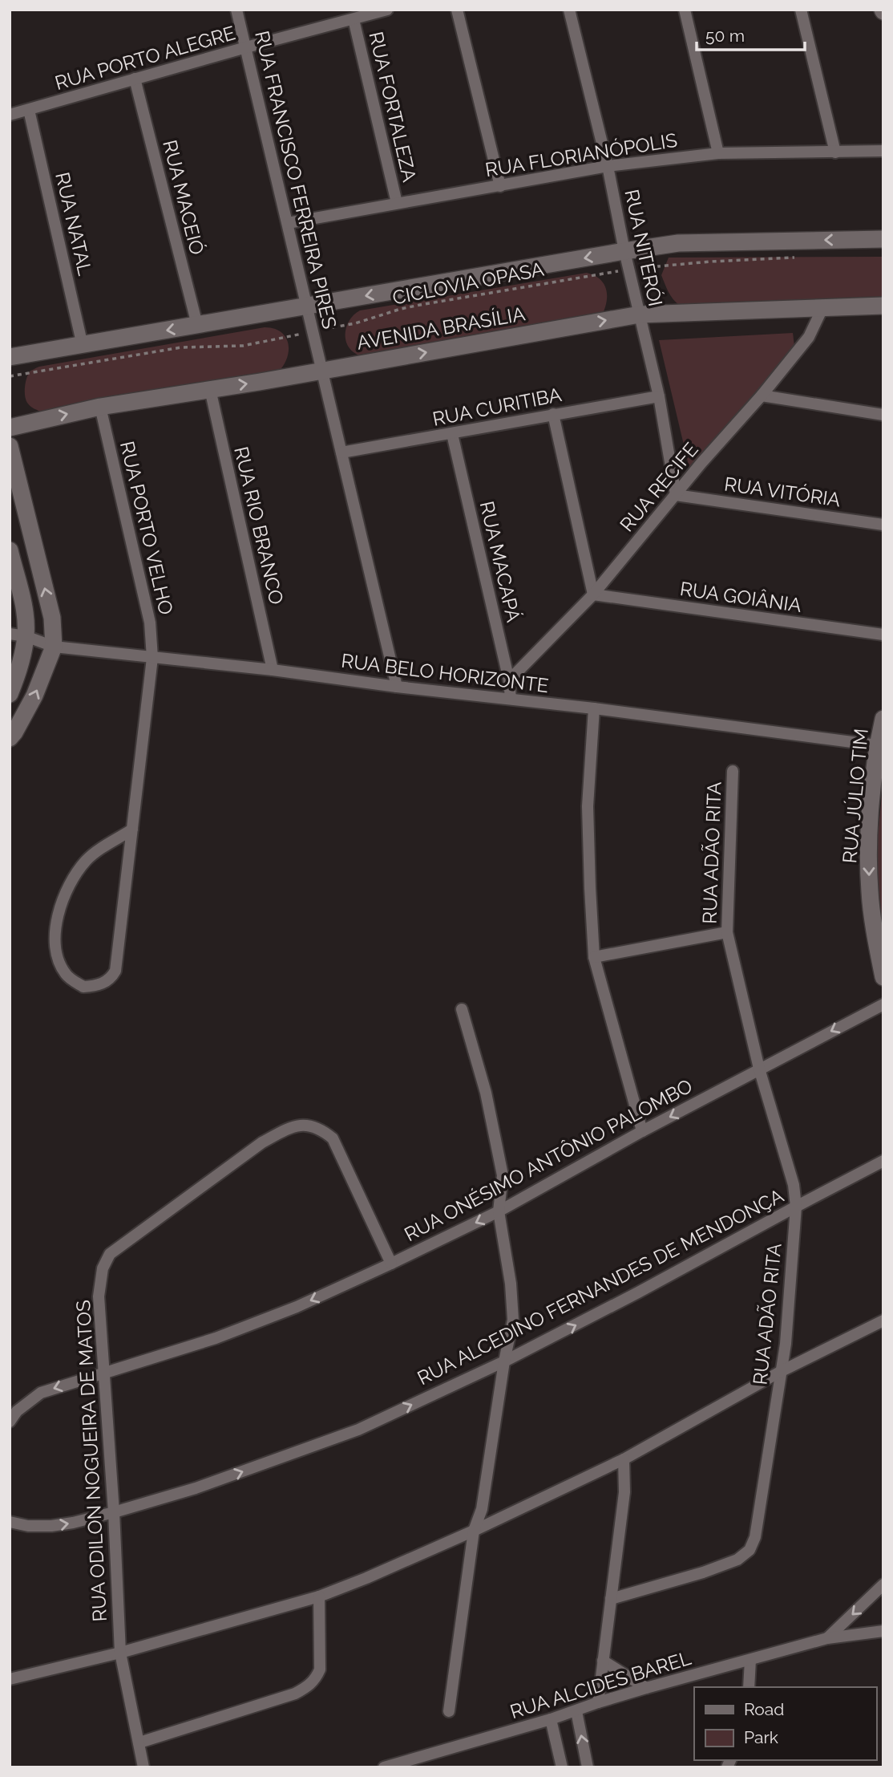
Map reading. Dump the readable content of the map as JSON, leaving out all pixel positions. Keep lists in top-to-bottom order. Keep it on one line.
{"streets":{"main road":["AVENIDA BRASÍLIA","RUA JÚLIO TIM"],"street":["RUA PORTO ALEGRE","RUA FORTALEZA","RUA FLORIANÓPOLIS","RUA FRANCISCO FERREIRA PIRES","RUA MACEIÓ","RUA NATAL","RUA NITERÓI","RUA CURITIBA","RUA RECIFE","RUA VITÓRIA","RUA RIO BRANCO","RUA PORTO VELHO","RUA MACAPÁ","RUA GOIÂNIA","RUA BELO HORIZONTE","RUA ADÃO RITA","RUA ONÉSIMO ANTÔNIO PALOMBO","RUA ALCEDINO FERNANDES DE MENDONÇA","RUA ODILON NOGUEIRA DE MATOS","RUA ALCIDES BAREL"],"path":["CICLOVIA OPASA"]},"crossings":[["RUA PORTO ALEGRE","RUA FORTALEZA"],["RUA PORTO ALEGRE","RUA FRANCISCO FERREIRA PIRES"],["RUA PORTO ALEGRE","RUA MACEIÓ"],["RUA PORTO ALEGRE","RUA NATAL"],["RUA FORTALEZA","RUA FLORIANÓPOLIS"],["RUA FLORIANÓPOLIS","RUA FRANCISCO FERREIRA PIRES"],["RUA FLORIANÓPOLIS","RUA NITERÓI"],["RUA FRANCISCO FERREIRA PIRES","AVENIDA BRASÍLIA"],["RUA FRANCISCO FERREIRA PIRES","RUA CURITIBA"],["RUA FRANCISCO FERREIRA PIRES","RUA BELO HORIZONTE"],["RUA NITERÓI","AVENIDA BRASÍLIA"],["RUA NITERÓI","RUA CURITIBA"],["RUA NITERÓI","RUA RECIFE"],["RUA NITERÓI","RUA VITÓRIA"],["AVENIDA BRASÍLIA","RUA RECIFE"],["AVENIDA BRASÍLIA","RUA RIO BRANCO"],["AVENIDA BRASÍLIA","RUA PORTO VELHO"],["RUA CURITIBA","RUA MACAPÁ"],["RUA RECIFE","RUA VITÓRIA"],["RUA RECIFE","RUA MACAPÁ"],["RUA RECIFE","RUA GOIÂNIA"],["RUA RIO BRANCO","RUA BELO HORIZONTE"],["RUA PORTO VELHO","RUA BELO HORIZONTE"],["RUA MACAPÁ","RUA BELO HORIZONTE"],["RUA BELO HORIZONTE","RUA JÚLIO TIM"],["RUA ADÃO RITA","RUA ONÉSIMO ANTÔNIO PALOMBO"],["RUA ADÃO RITA","RUA ALCEDINO FERNANDES DE MENDONÇA"],["RUA ONÉSIMO ANTÔNIO PALOMBO","RUA ODILON NOGUEIRA DE MATOS"],["RUA ALCEDINO FERNANDES DE MENDONÇA","RUA ODILON NOGUEIRA DE MATOS"]],"one_way":["RUA JÚLIO TIM","RUA ONÉSIMO ANTÔNIO PALOMBO","RUA ALCEDINO FERNANDES DE MENDONÇA"],"legend":["Road","Park"],"scale_bar":"50 m"}
